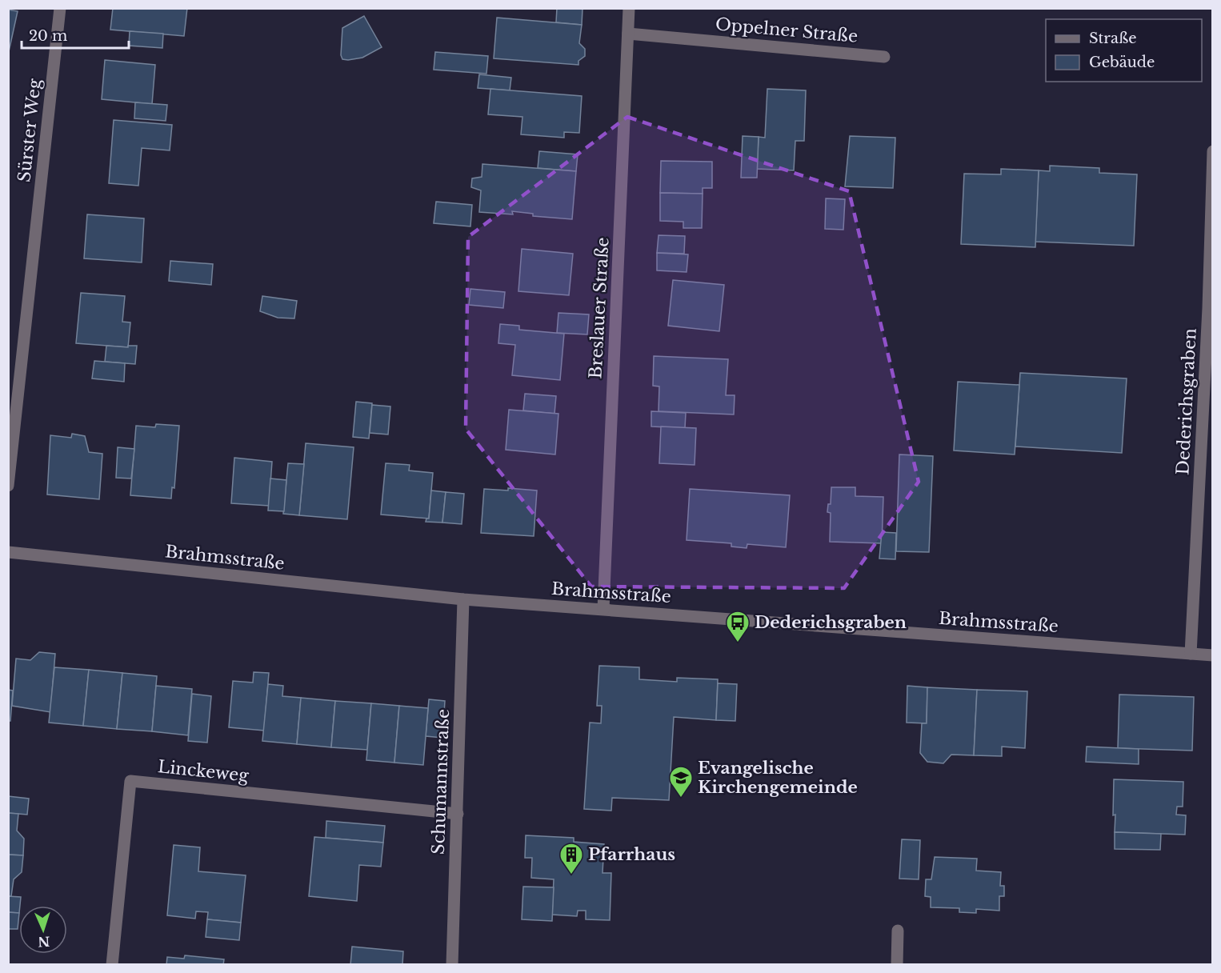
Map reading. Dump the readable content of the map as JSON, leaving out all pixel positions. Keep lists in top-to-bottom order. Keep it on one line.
{"streets":{"street":["Oppelner Straße","Sürster Weg","Breslauer Straße","Dederichsgraben","Brahmsstraße","Linckeweg","Schumannstraße"]},"crossings":[["Oppelner Straße","Breslauer Straße"],["Breslauer Straße","Brahmsstraße"],["Dederichsgraben","Brahmsstraße"],["Brahmsstraße","Schumannstraße"],["Linckeweg","Schumannstraße"]],"places":{"bus stop":["Dederichsgraben"],"school or university":["Evangelische Kirchengemeinde"],"building":["Pfarrhaus"]},"legend":["Straße","Gebäude"],"scale_bar":"20 m","north":"bottom"}
